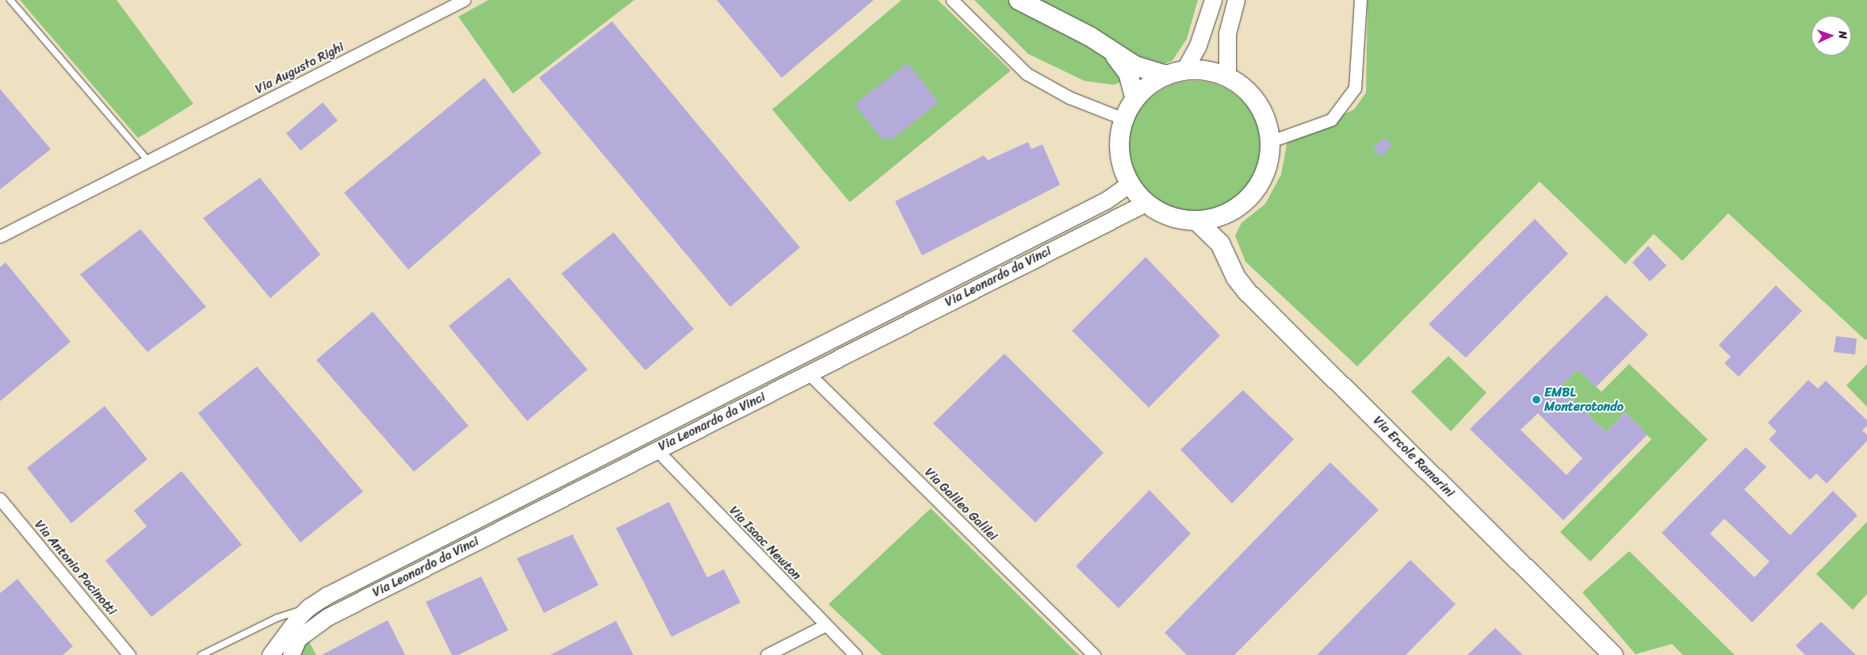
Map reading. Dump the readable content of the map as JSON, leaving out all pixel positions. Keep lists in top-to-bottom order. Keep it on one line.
{"streets":{"main road":["Via Leonardo da Vinci","Via Ercole Ramarini"],"street":["Via Augusto Righi","Via Galileo Galilei","Via Isaac Newton","Via Antonio Pacinotti"]},"crossings":[["Via Leonardo da Vinci","Via Galileo Galilei"],["Via Leonardo da Vinci","Via Isaac Newton"]],"places":["EMBL Monterotondo"],"north":"right"}
